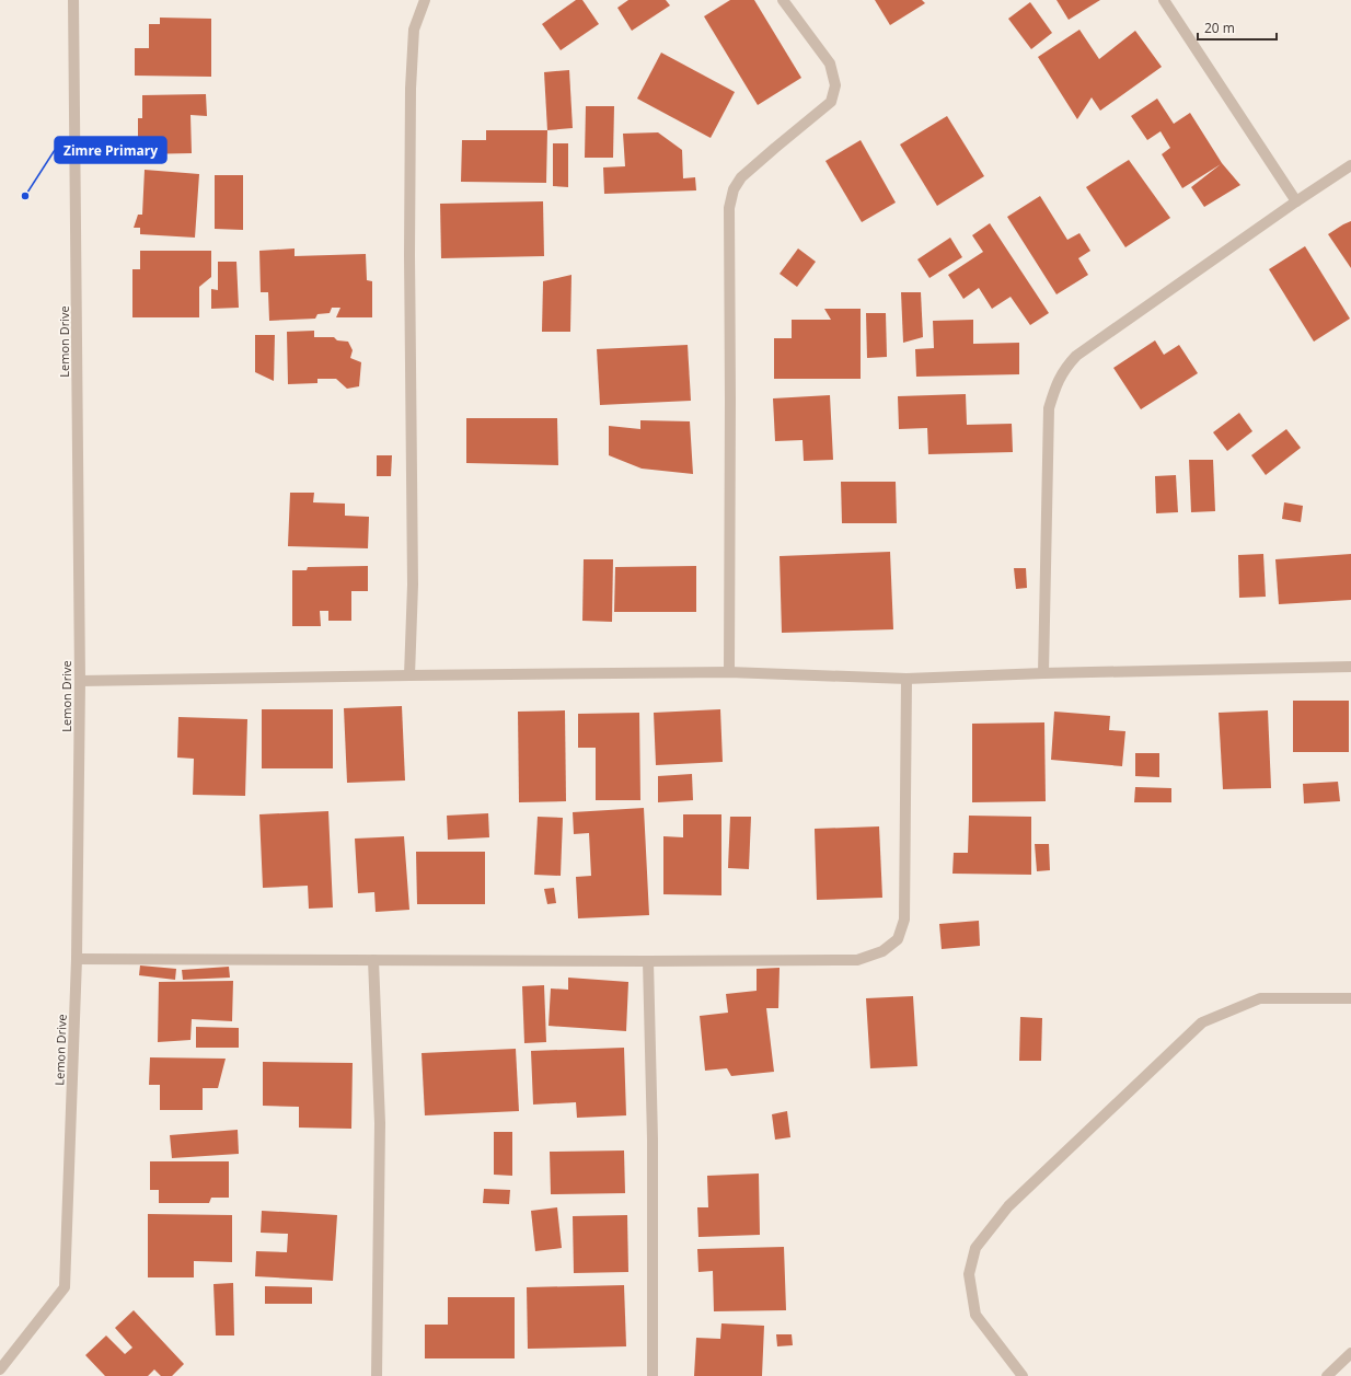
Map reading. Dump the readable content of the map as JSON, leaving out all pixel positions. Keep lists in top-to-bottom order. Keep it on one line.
{"streets":{"street":["Lemon Drive"]},"places":["Zimre Primary"],"scale_bar":"20 m"}
